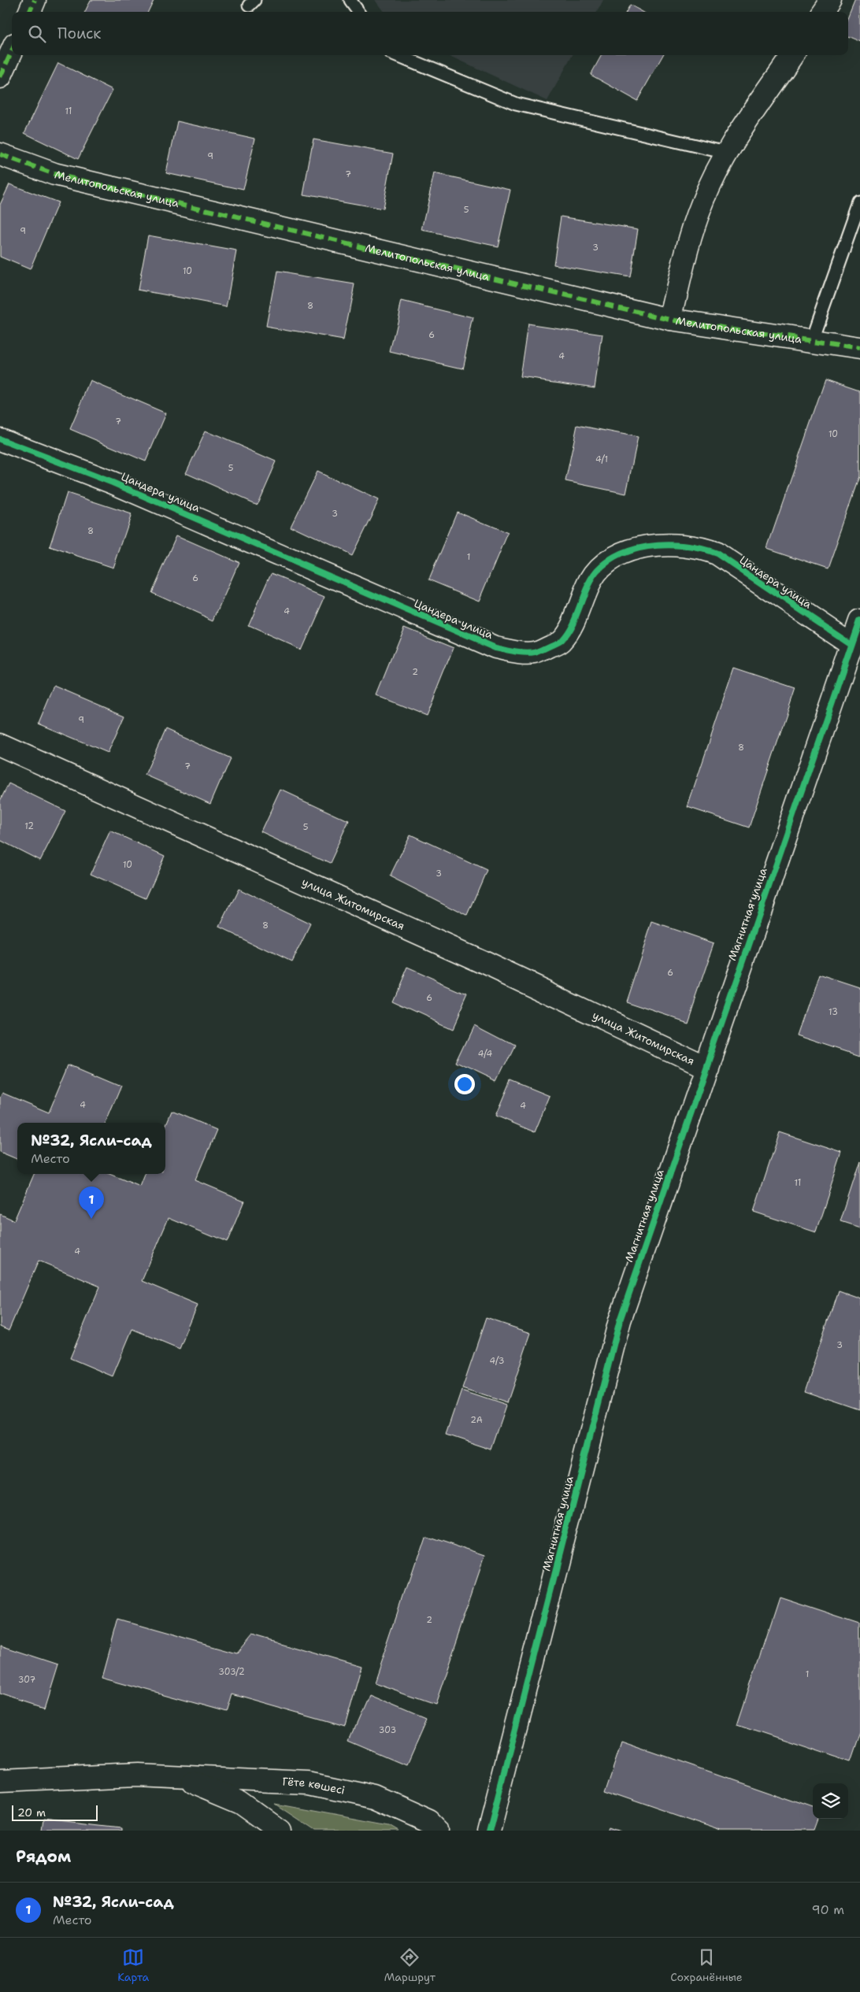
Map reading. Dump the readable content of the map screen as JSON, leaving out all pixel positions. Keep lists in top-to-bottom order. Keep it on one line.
{"streets":{"street":["Мелитопольская улица","Цандера улица","улица Житомирская","Магнитная улица","Гёте көшесі"]},"crossings":[["Цандера улица","Магнитная улица"],["улица Житомирская","Магнитная улица"]],"house_numbers":["11","9","7","5","9","3","10","8","6","4","7","10","4/1","5","3","8","1","6","4","2","9","8","7","12","5","10","3","8","6","6","13","4/4","4","4","11","4","3","4/3","2А","2","303/2","1","307","303"],"scale_bar":"20 m","page":{"search":"Поиск","popup":["№32, Ясли-сад","Место"],"pins":"1","scale":"20 m","heading":"Рядом","list":[{"mark":"1","name":"№32, Ясли-сад","note":"Место","value":"90 m"}],"nav":["Карта","Маршрут","Сохранённые"]}}
